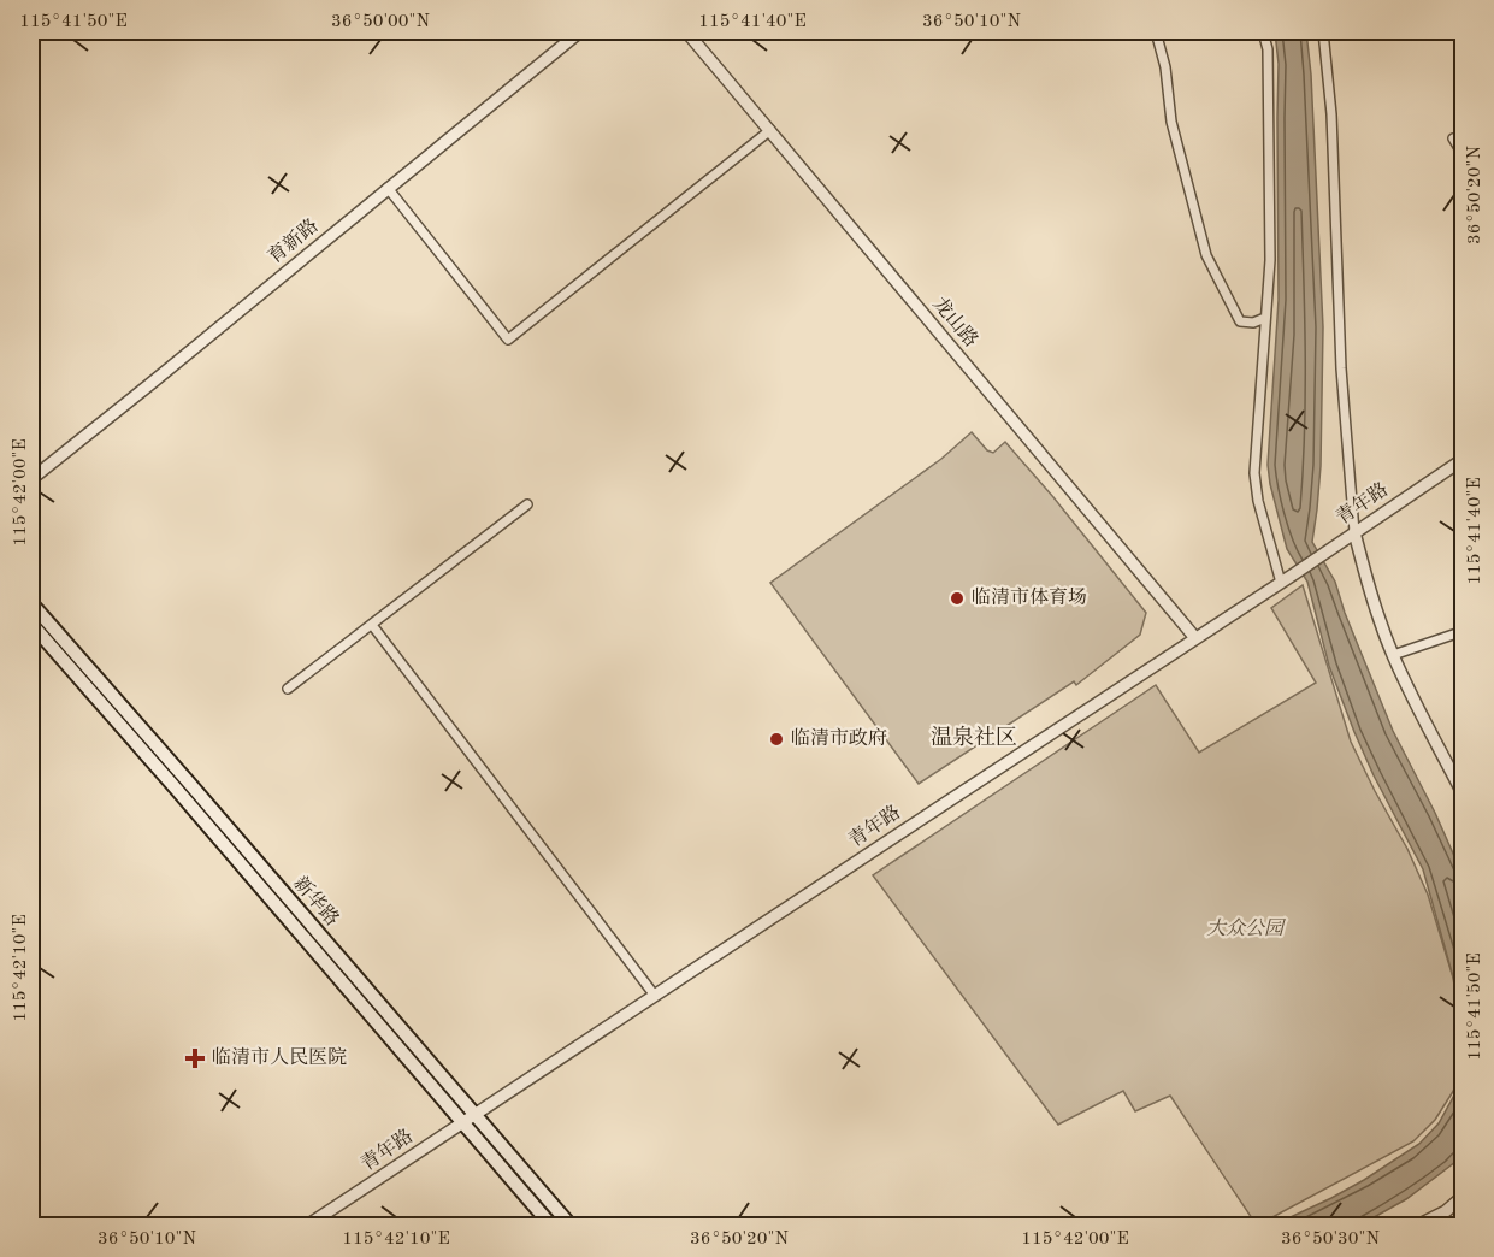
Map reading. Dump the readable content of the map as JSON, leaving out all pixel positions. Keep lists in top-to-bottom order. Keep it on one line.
{"streets":{"main road":["新华路"],"street":["育新路","龙山路","青年路"]},"crossings":[["龙山路","青年路"],["青年路","新华路"]],"districts":["温泉社区"],"parks":["大众公园"],"places":{"other":["临清市体育场","临清市政府"],"health":["临清市人民医院"]},"coordinates":["115°41'50\"E","36°50'00\"N","115°41'40\"E","36°50'10\"N","36°50'20\"N","115°42'00\"E","115°42'10\"E","36°50'30\"N"]}
